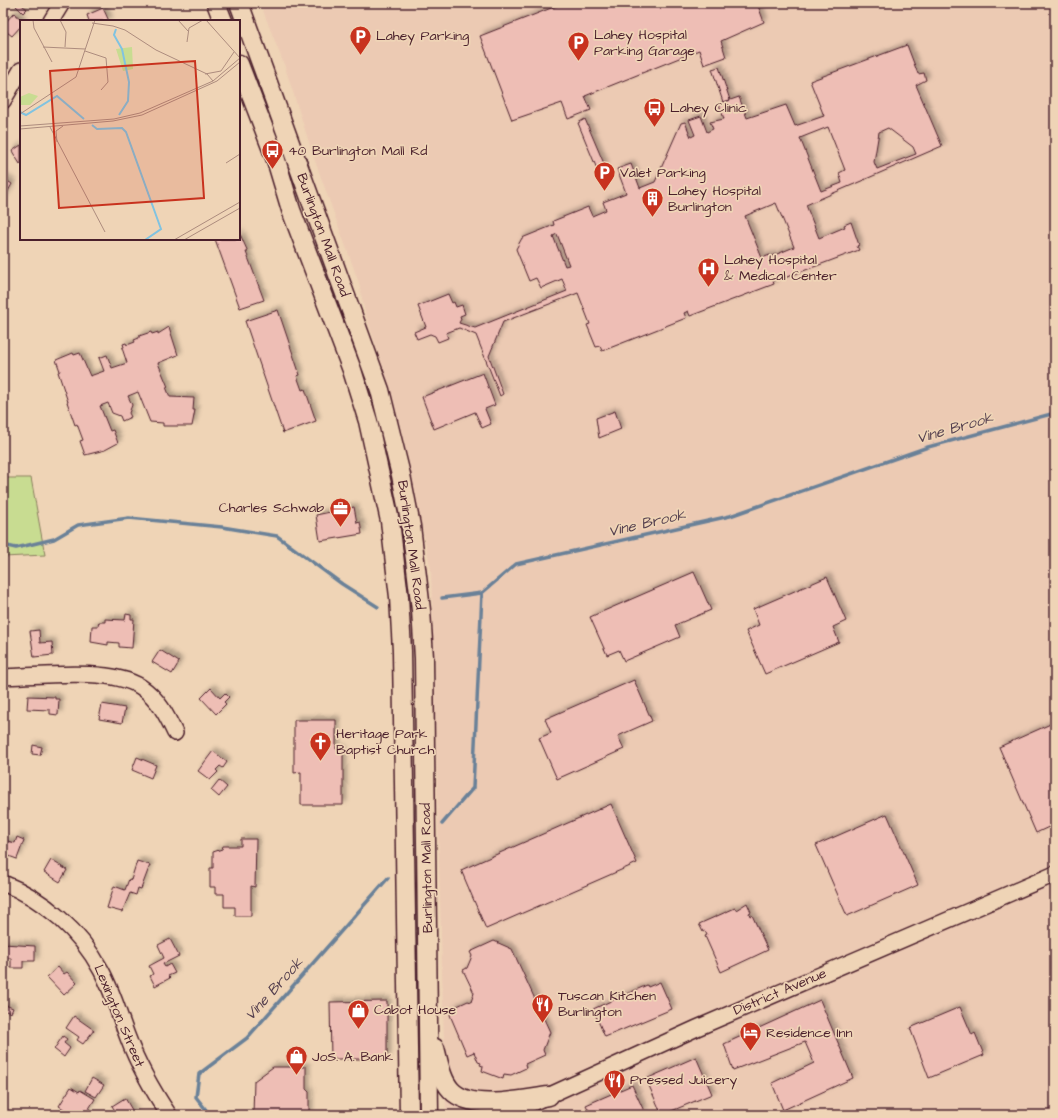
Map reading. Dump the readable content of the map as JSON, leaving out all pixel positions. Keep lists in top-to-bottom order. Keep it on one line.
{"streets":{"main road":["Burlington Mall Road"],"street":["District Avenue","Lexington Street"]},"water":["Vine Brook"],"places":{"parking":["Lahey Parking","Lahey Hospital Parking Garage","Valet Parking"],"bus stop":["Lahey Clinic","40 Burlington Mall Rd"],"building":["Lahey Hospital Burlington"],"hospital":["Lahey Hospital & Medical Center"],"office":["Charles Schwab"],"church":["Heritage Park Baptist Church"],"restaurant":["Tuscan Kitchen Burlington","Pressed Juicery"],"shop":["Cabot House","JoS. A. Bank"],"hotel":["Residence Inn"]}}
